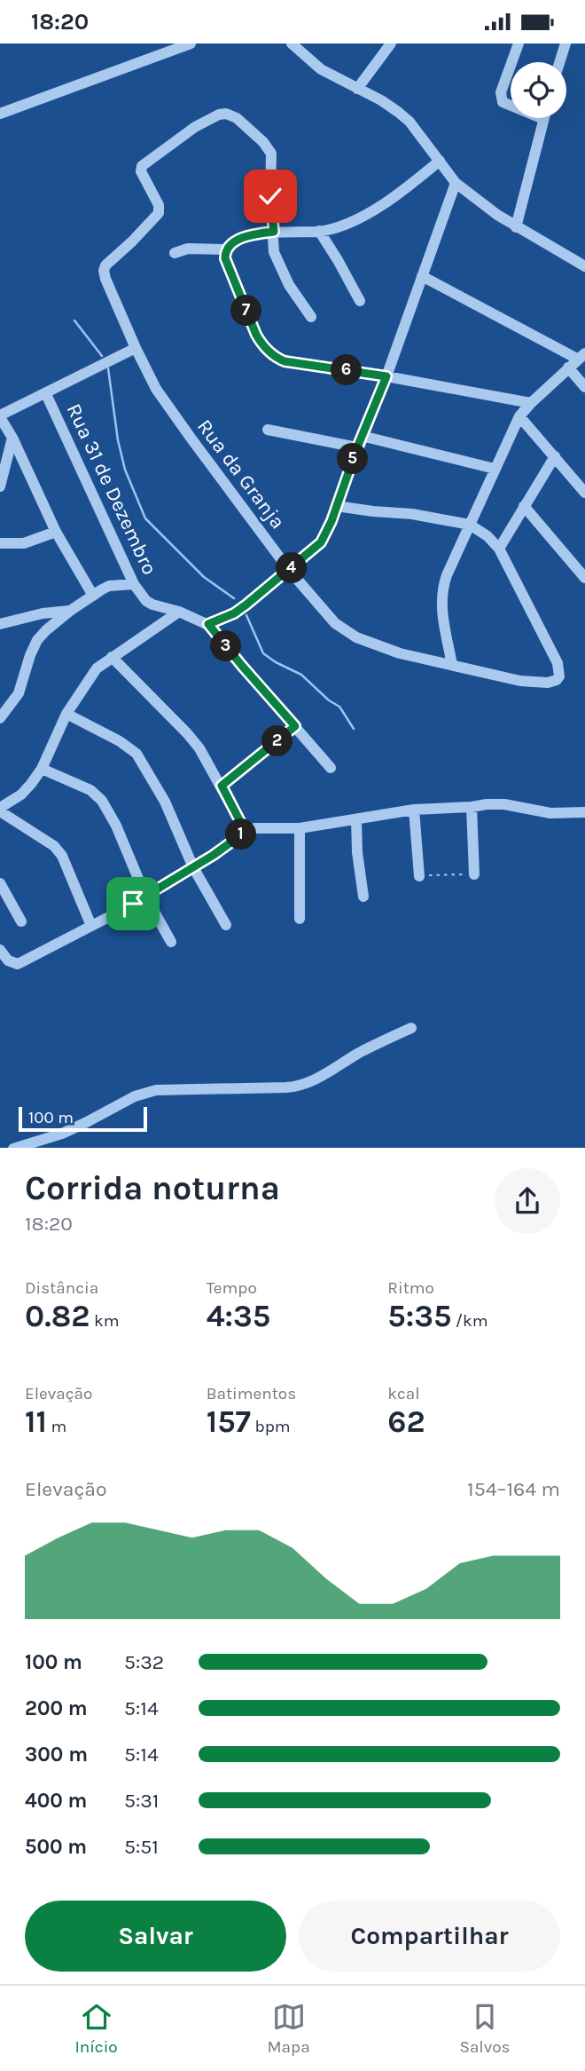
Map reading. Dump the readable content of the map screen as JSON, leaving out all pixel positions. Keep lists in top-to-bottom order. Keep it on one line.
{"streets":{"street":["Rua da Granja","Rua 31 de Dezembro"]},"scale_bar":"100 m","page":{"status":"18:20","pins":["7","6","5","4","3","2","1"],"scale":"100 m","heading":["Corrida noturna","18:20"],"stats":[["Distância","0.82 km"],["Tempo","4:35"],["Ritmo","5:35 /km"],["Elevação","11 m"],["Batimentos","157 bpm"],["kcal","62"]],"chart":["Elevação","154–164 m"],"list":[{"name":"100 m","note":"5:32"},{"name":"200 m","note":"5:14"},{"name":"300 m","note":"5:14"},{"name":"400 m","note":"5:31"},{"name":"500 m","note":"5:51"}],"buttons":["Salvar","Compartilhar"],"tabs":["Início","Mapa","Salvos"]}}
